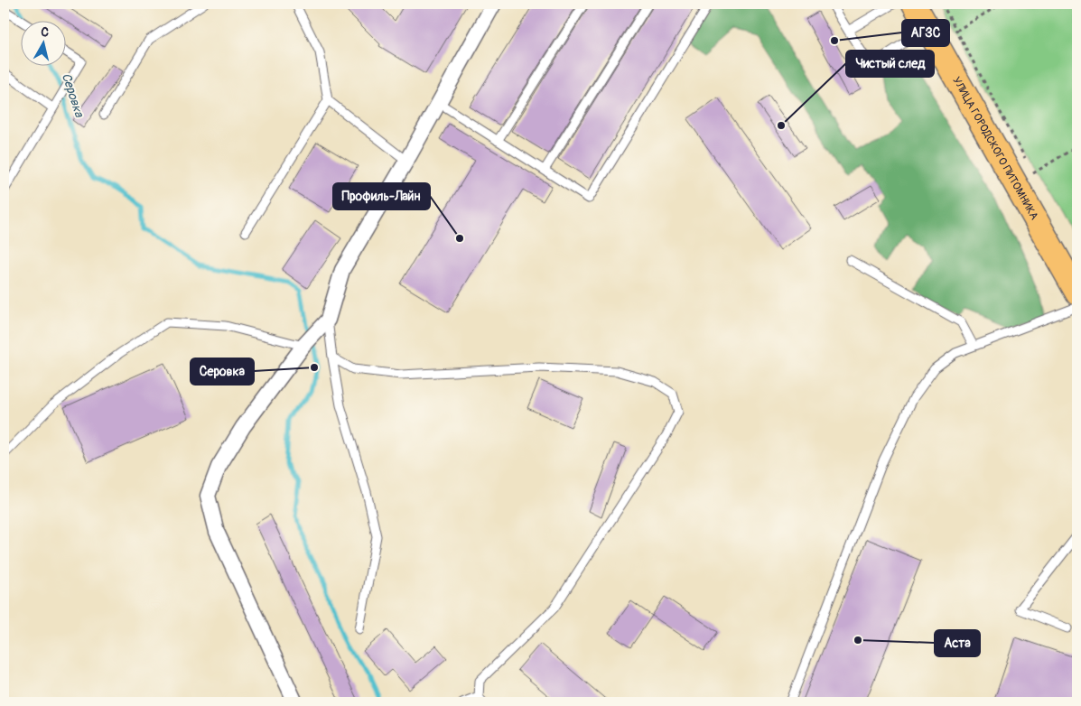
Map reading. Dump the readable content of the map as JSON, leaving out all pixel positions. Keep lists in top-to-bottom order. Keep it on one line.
{"streets":{"main road":["УЛИЦА ГОРОДСКОГО ПИТОМНИКА"]},"water":["Серовка"],"places":["АГЗС","Чистый след","Профиль-Лайн","Серовка","Аста"],"north":"top"}
